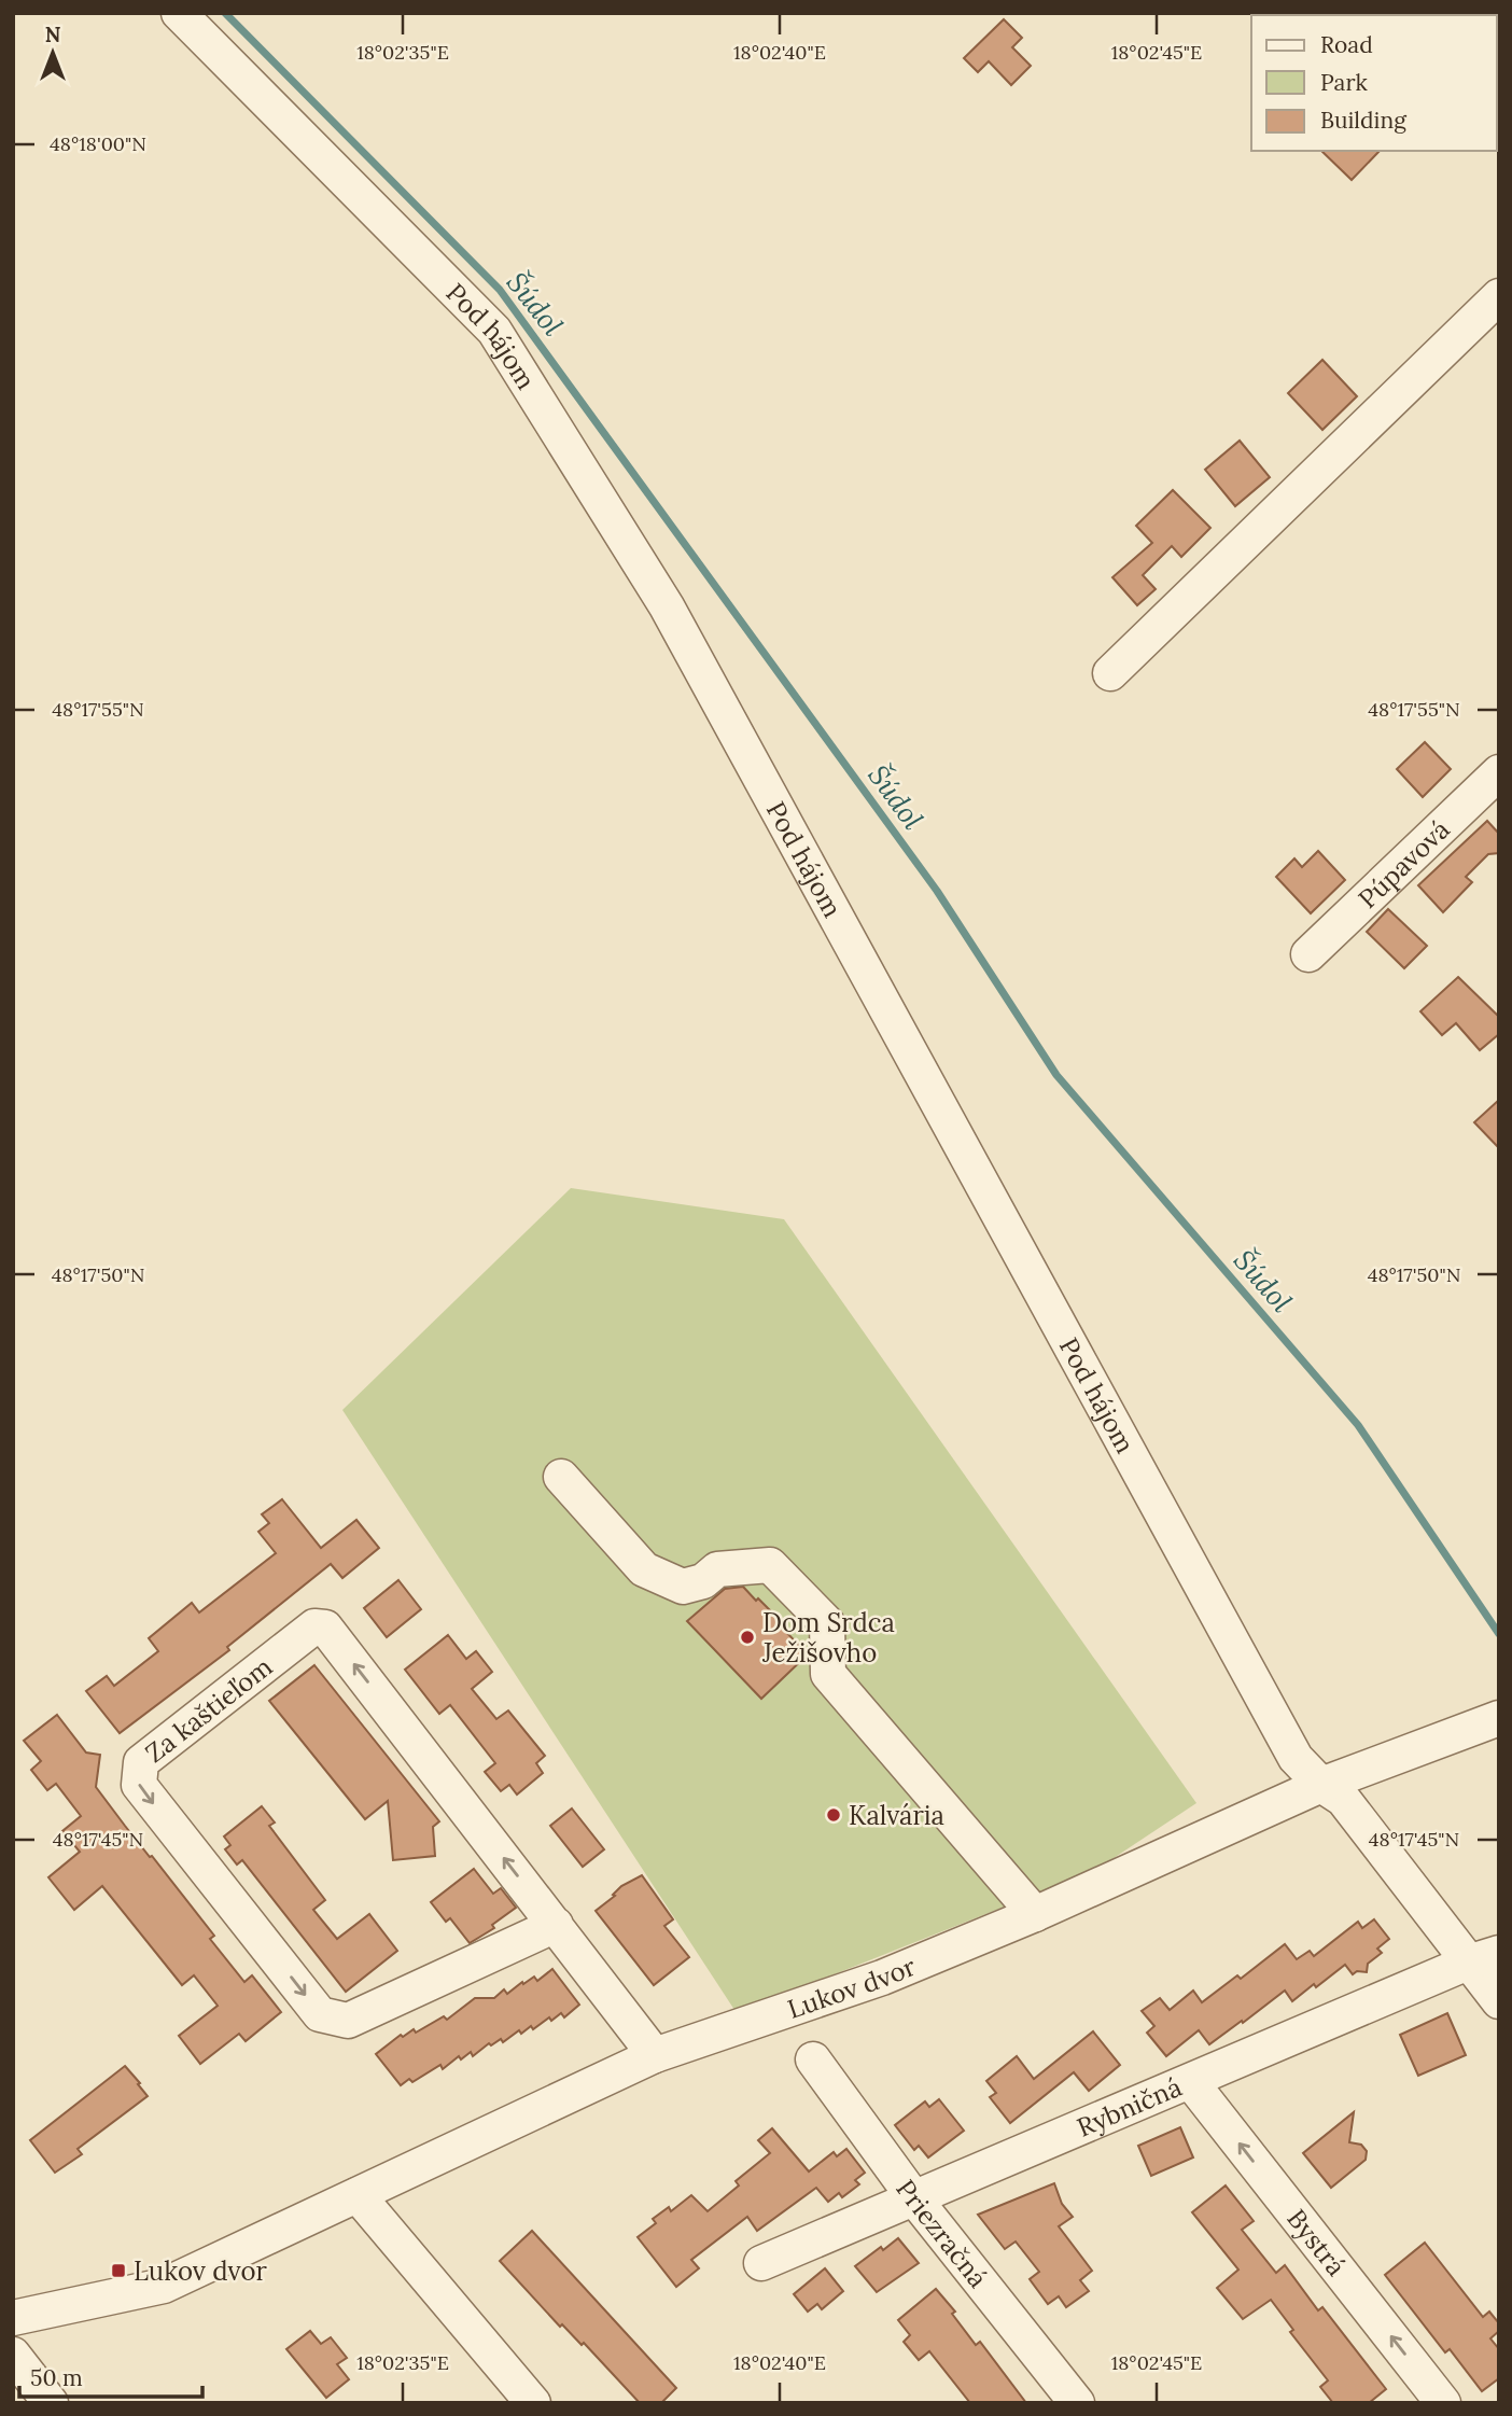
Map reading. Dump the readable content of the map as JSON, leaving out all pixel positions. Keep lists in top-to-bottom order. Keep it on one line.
{"streets":{"street":["Pod hájom","Púpavová","Za kaštieľom","Lukov dvor","Rybničná","Priezračná","Bystrá"]},"crossings":[["Pod hájom","Lukov dvor"],["Pod hájom","Rybničná"],["Za kaštieľom","Lukov dvor"],["Rybničná","Priezračná"],["Rybničná","Bystrá"]],"one_way":["Bystrá"],"water":["Šúdol"],"places":{"other":["Dom Srdca Ježišovho","Kalvária"],"transit":["Lukov dvor"]},"legend":["Road","Park","Building"],"scale_bar":"50 m","north":"top","coordinates":["18°02'35\"E","18°02'40\"E","18°02'45\"E","48°18'00\"N","48°17'55\"N","48°17'50\"N","48°17'45\"N"]}
